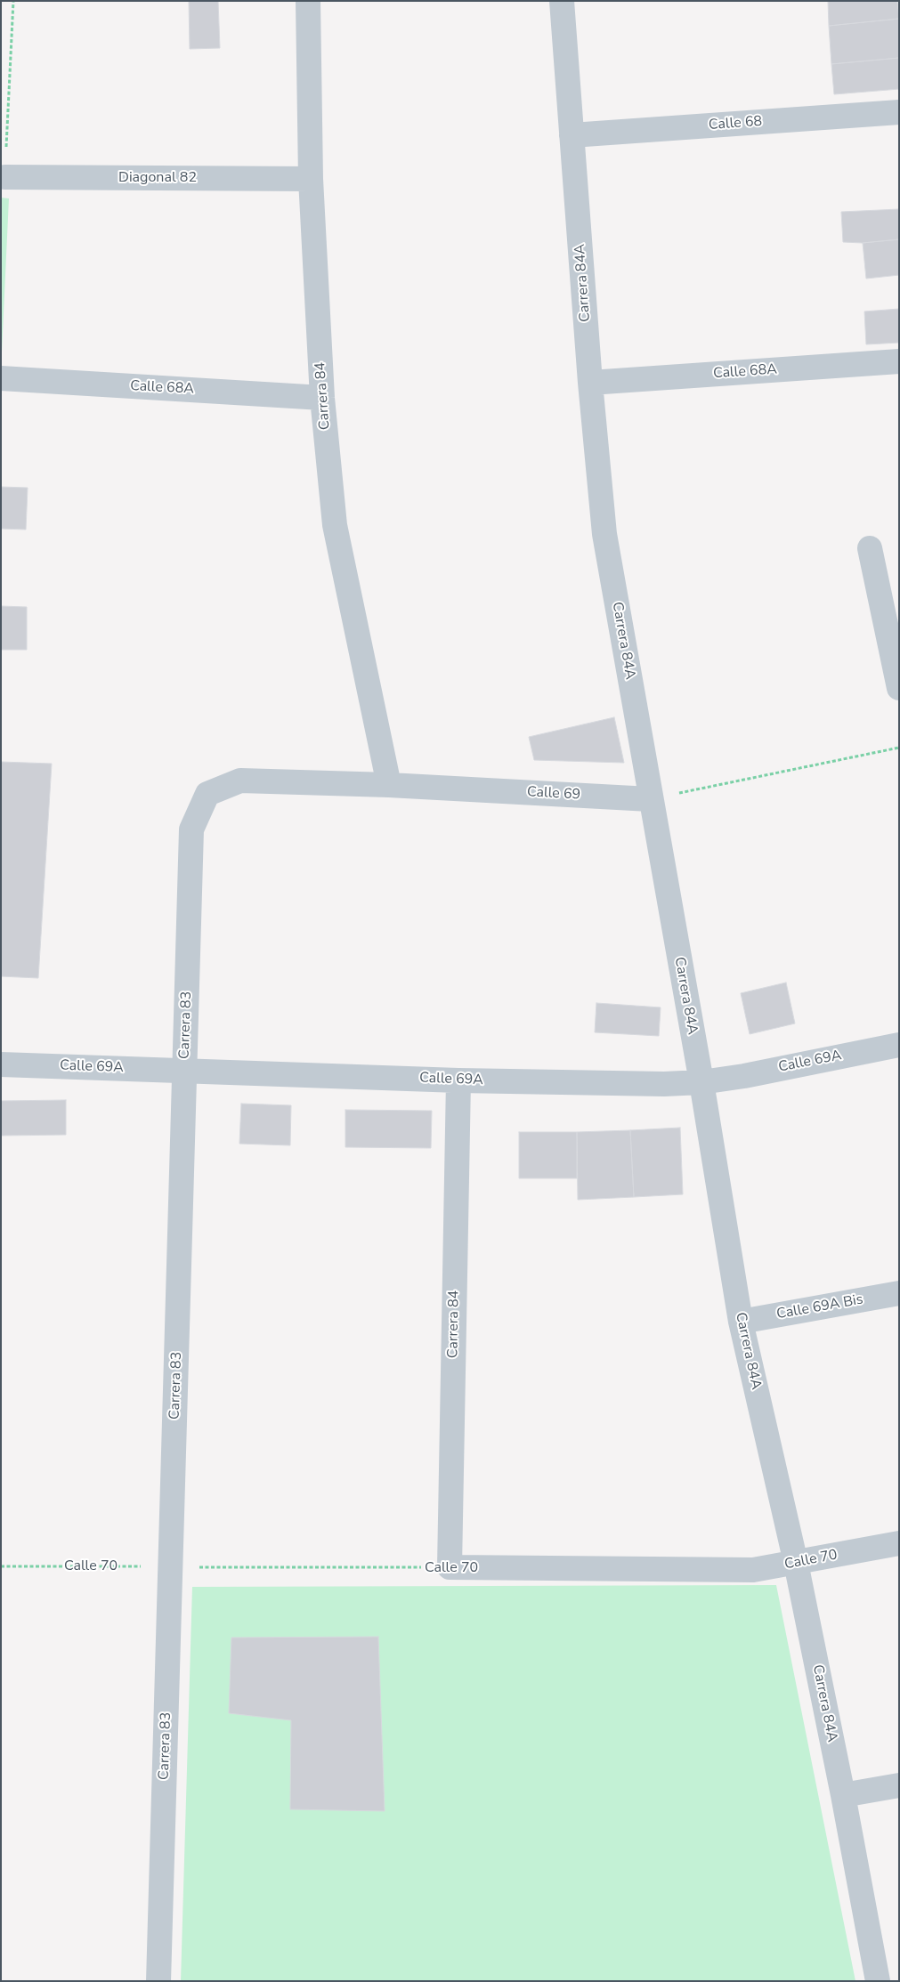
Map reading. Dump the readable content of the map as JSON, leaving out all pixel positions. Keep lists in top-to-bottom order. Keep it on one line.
{"streets":{"street":["Calle 68","Diagonal 82","Carrera 84A","Calle 68A","Carrera 84","Calle 69","Carrera 83","Calle 69A","Calle 69A Bis","Calle 70"]},"crossings":[["Calle 68","Carrera 84A"],["Diagonal 82","Carrera 84"],["Carrera 84A","Calle 68A"],["Carrera 84A","Calle 69"],["Carrera 84A","Calle 69A"],["Carrera 84A","Calle 69A Bis"],["Carrera 84A","Calle 70"],["Calle 68A","Carrera 84"],["Carrera 84","Calle 69"],["Carrera 84","Calle 69A"],["Carrera 84","Calle 70"],["Calle 69","Carrera 83"],["Carrera 83","Calle 69A"],["Carrera 83","Calle 70"]]}
